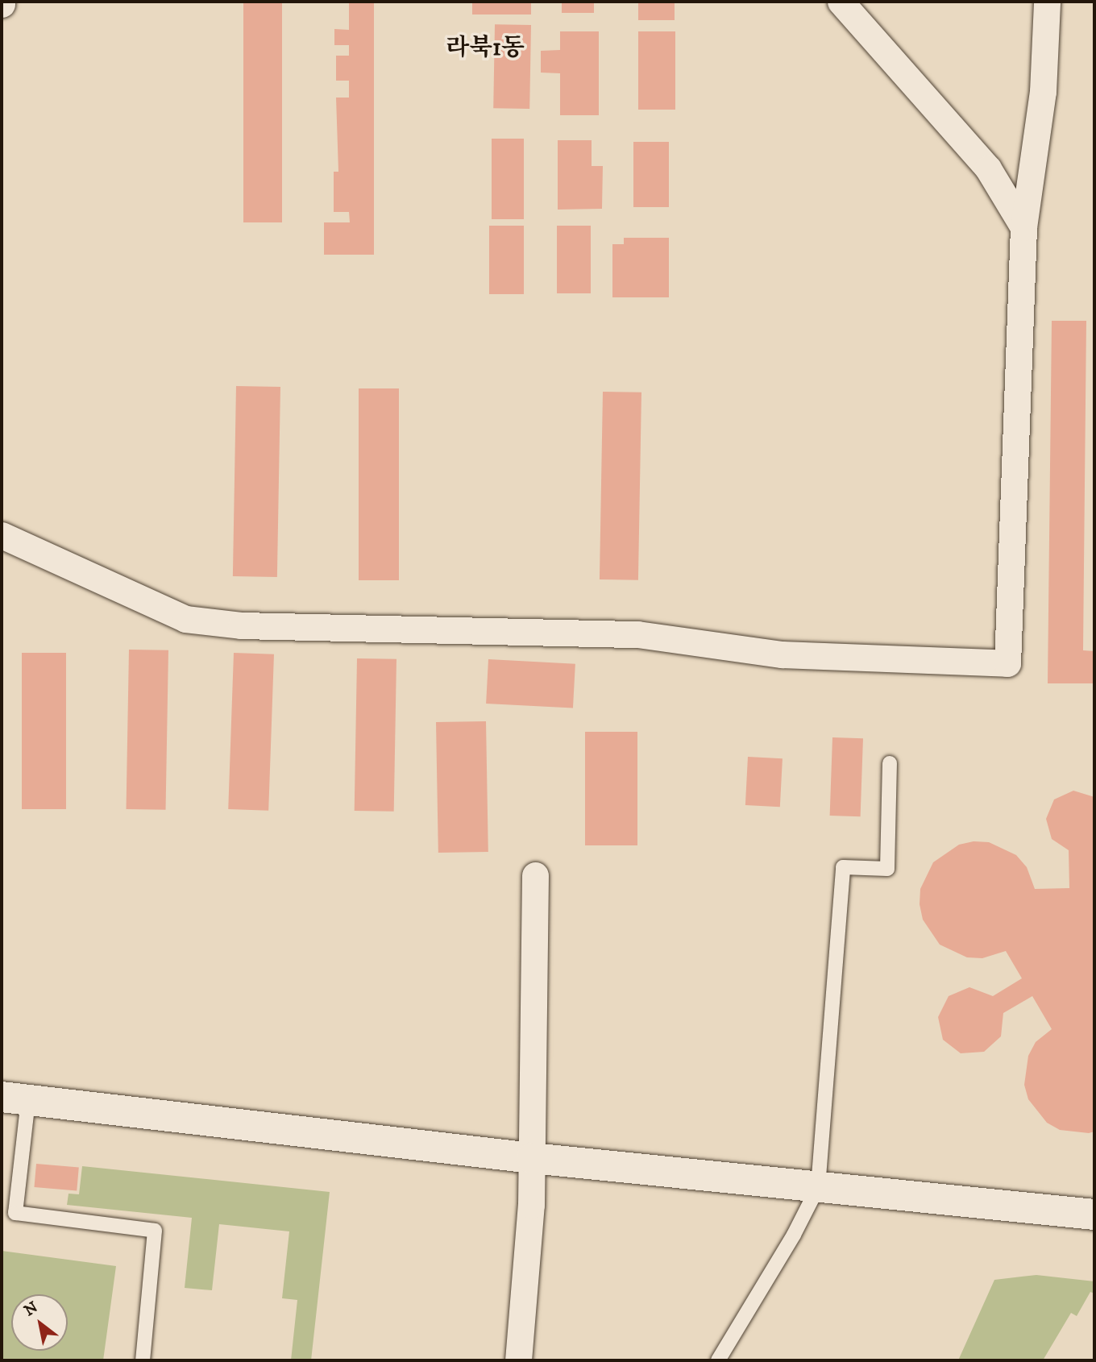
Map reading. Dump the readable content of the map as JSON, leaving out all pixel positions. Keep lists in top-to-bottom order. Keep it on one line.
{"districts":["라북1동"],"north":"top left"}
